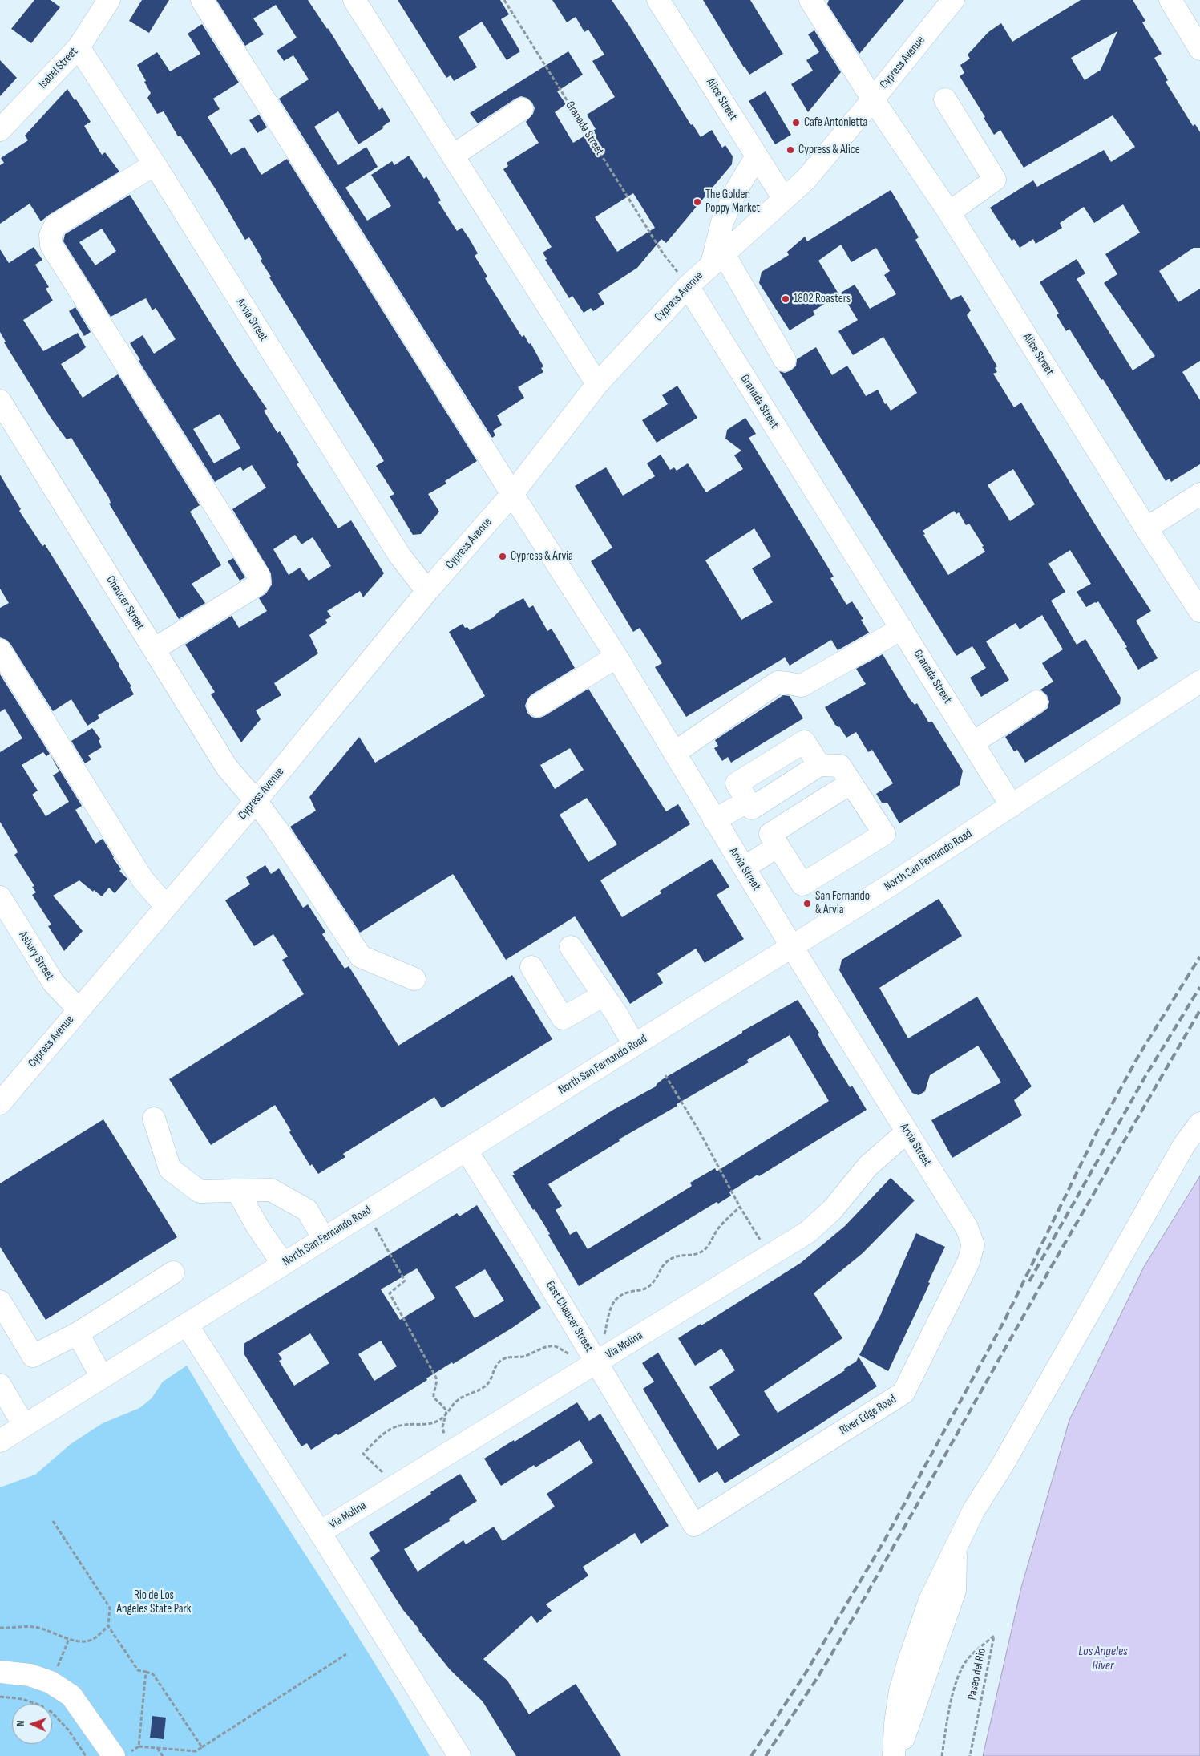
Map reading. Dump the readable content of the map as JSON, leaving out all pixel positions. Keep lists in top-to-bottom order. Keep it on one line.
{"streets":{"street":["Cypress Avenue","Isabel Street","Alice Street","Granada Street","Arvia Street","Chaucer Street","North San Fernando Road","Asbury Street","East Chaucer Street","Via Molina","River Edge Road"],"path":["Paseo del Rio"]},"crossings":[["Cypress Avenue","Alice Street"],["Cypress Avenue","Granada Street"],["Cypress Avenue","Arvia Street"],["Cypress Avenue","Chaucer Street"],["Cypress Avenue","Asbury Street"],["Isabel Street","Arvia Street"],["Granada Street","North San Fernando Road"],["Arvia Street","North San Fernando Road"],["Arvia Street","Via Molina"],["Arvia Street","River Edge Road"],["North San Fernando Road","East Chaucer Street"],["East Chaucer Street","Via Molina"],["East Chaucer Street","River Edge Road"]],"water":["Los Angeles River"],"parks":["Rio de Los Angeles State Park"],"places":["Cafe Antonietta","Cypress & Alice","The Golden Poppy Market","1802 Roasters","Cypress & Arvia","San Fernando & Arvia"],"north":"left"}
